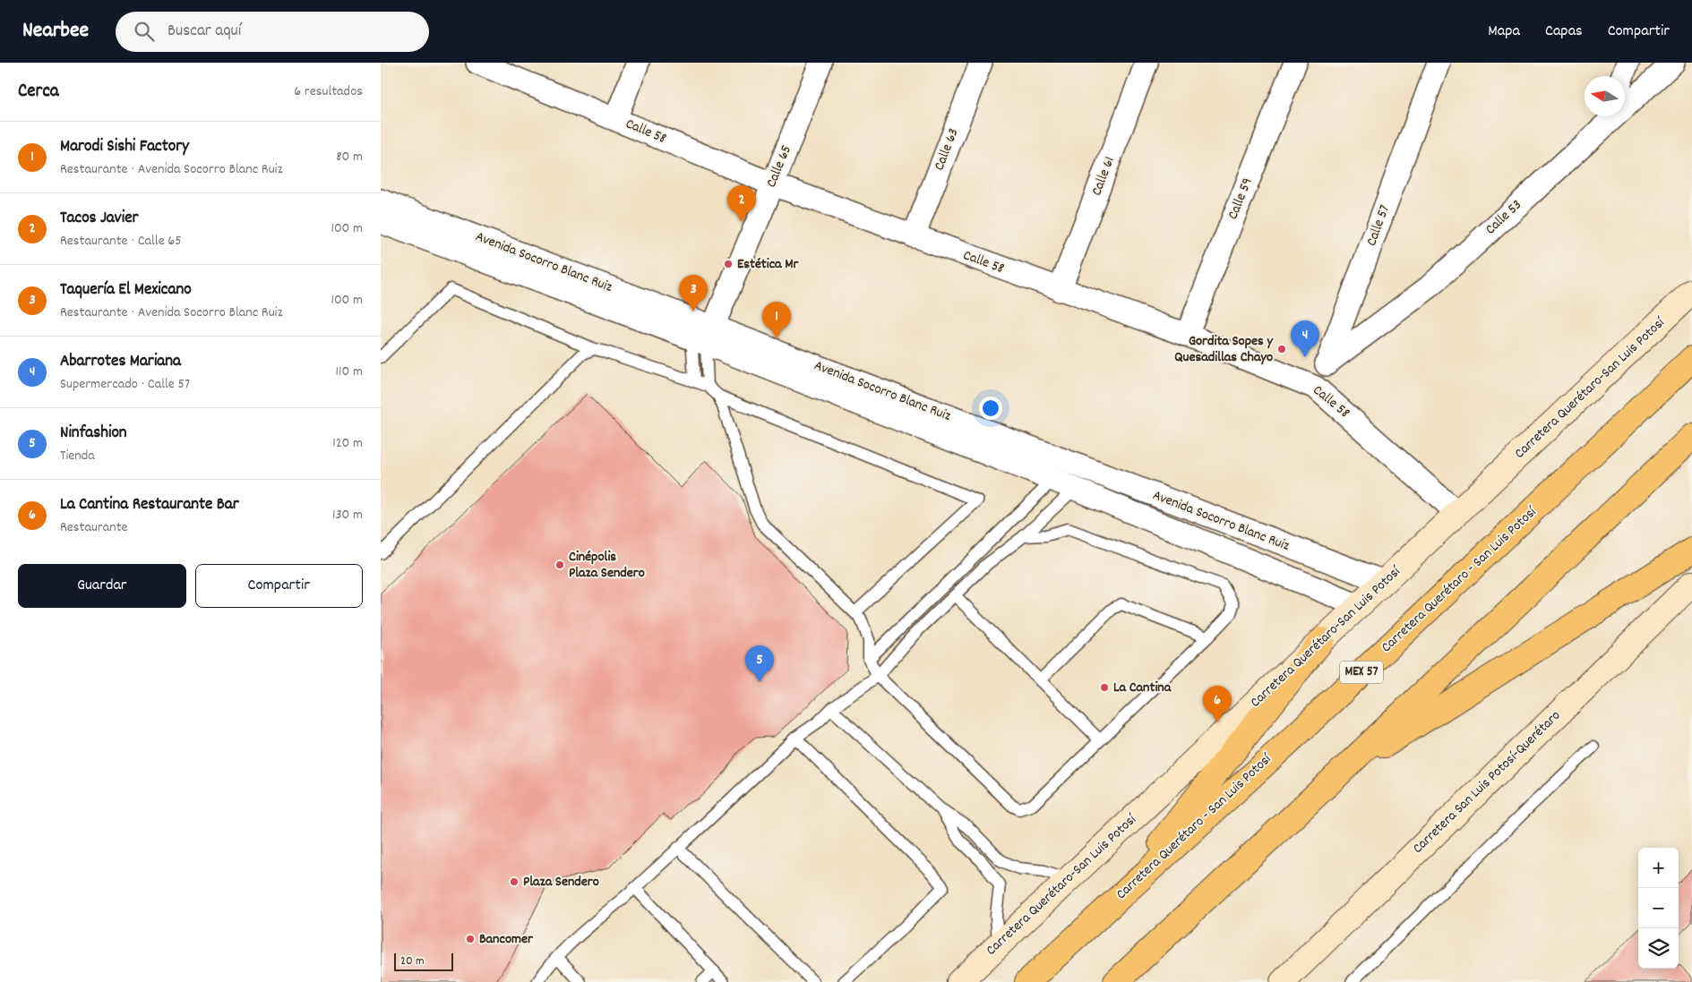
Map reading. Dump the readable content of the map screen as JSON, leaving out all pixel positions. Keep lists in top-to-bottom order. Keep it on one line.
{"streets":{"highway":["Carretera Querétaro - San Luis Potosí","MEX 57"],"main road":["Carretera Querétaro-San Luis Potosí","Carretera San Luis Potosí-Querétaro"],"street":["Calle 58","Calle 63","Calle 65","Calle 61","Calle 59","Calle 53","Calle 57","Avenida Socorro Blanc Ruiz"]},"crossings":[["Calle 58","Calle 63"],["Calle 58","Calle 65"],["Calle 58","Calle 61"],["Calle 58","Calle 59"],["Calle 58","Calle 57"],["Calle 58","Carretera Querétaro-San Luis Potosí"],["Calle 65","Avenida Socorro Blanc Ruiz"],["Calle 53","Calle 57"],["Avenida Socorro Blanc Ruiz","Carretera Querétaro-San Luis Potosí"]],"places":["Estética Mr","Gordita Sopes y Quesadillas Chayo","Cinépolis Plaza Sendero","La Cantina","Plaza Sendero","Bancomer"],"scale_bar":"20 m","north":"left","page":{"header":"Nearbee","search":"Buscar aquí","nav":["Mapa","Capas","Compartir"],"heading":["Cerca","6 resultados"],"list":[{"mark":"1","name":"Marodi Sishi Factory","note":"Restaurante · Avenida Socorro Blanc Ruiz","value":"80 m"},{"mark":"2","name":"Tacos Javier","note":"Restaurante · Calle 65","value":"100 m"},{"mark":"3","name":"Taquería El Mexicano","note":"Restaurante · Avenida Socorro Blanc Ruiz","value":"100 m"},{"mark":"4","name":"Abarrotes Mariana","note":"Supermercado · Calle 57","value":"110 m"},{"mark":"5","name":"Ninfashion","note":"Tienda","value":"120 m"},{"mark":"6","name":"La Cantina Restaurante Bar","note":"Restaurante","value":"130 m"}],"pins":["2","3","1","4","5","6"],"buttons":["Guardar","Compartir"],"map_buttons":["+","−"],"scale":"20 m"}}
